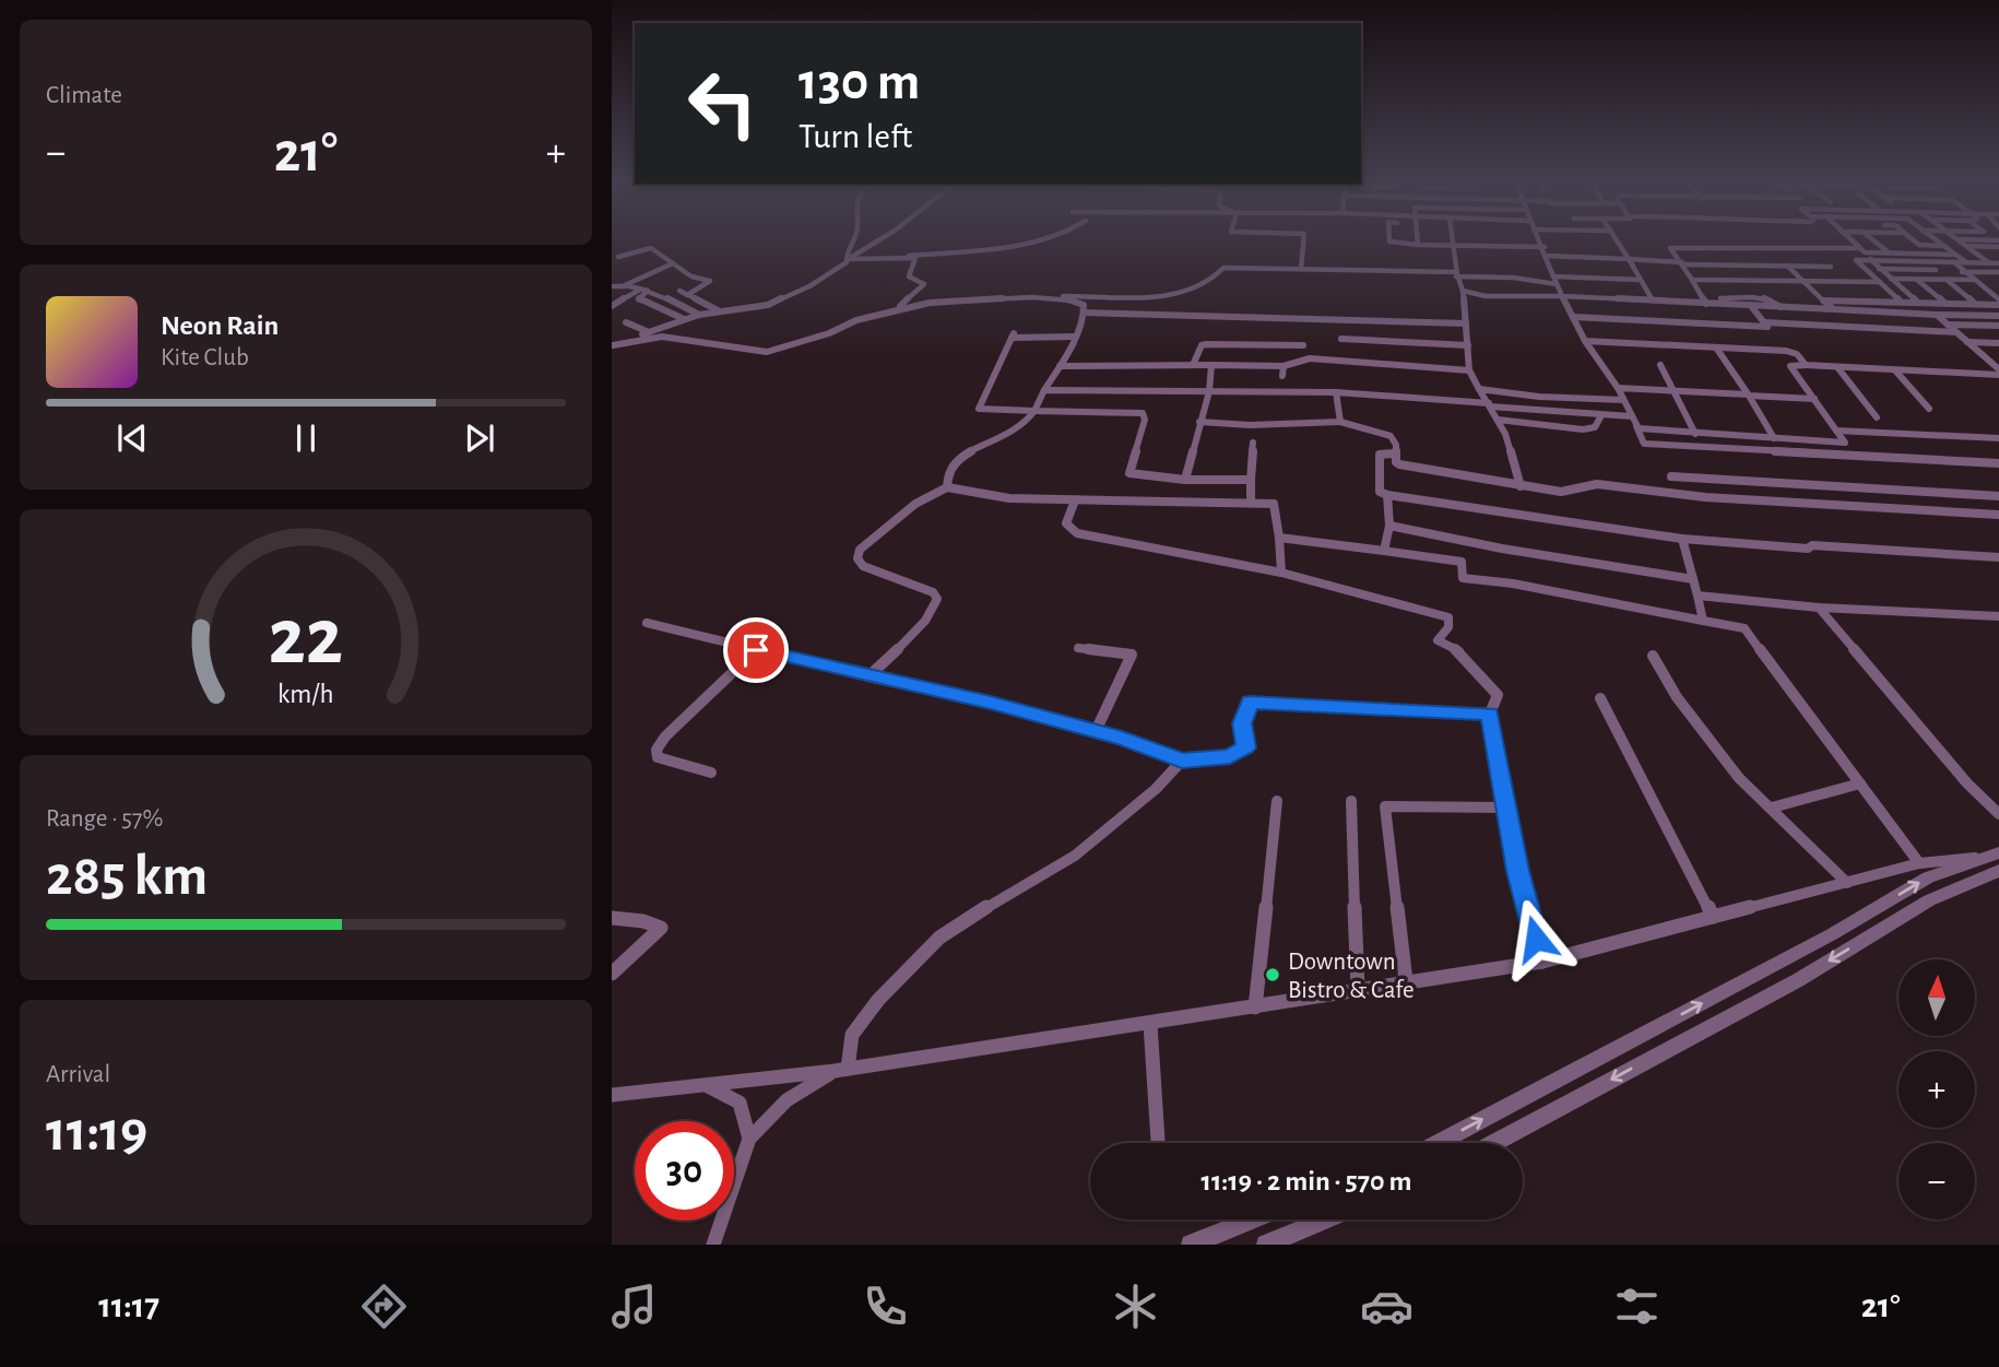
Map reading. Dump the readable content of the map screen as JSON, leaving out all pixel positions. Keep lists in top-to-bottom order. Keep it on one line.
{"places":["Downtown Bistro & Cafe"],"north":"top","page":{"tile":["Climate",["Range · 57%","285 km"],["Arrival","11:19"]],"turn":["130 m","Turn left"],"heat":["−","21°","+"],"song":["Neon Rain","Kite Club"],"map_buttons":["+","−"],"limit":"30","trip":"11:19 · 2 min · 570 m","tabs":["11:17","21°"],"gauge":["22","km/h"]}}
